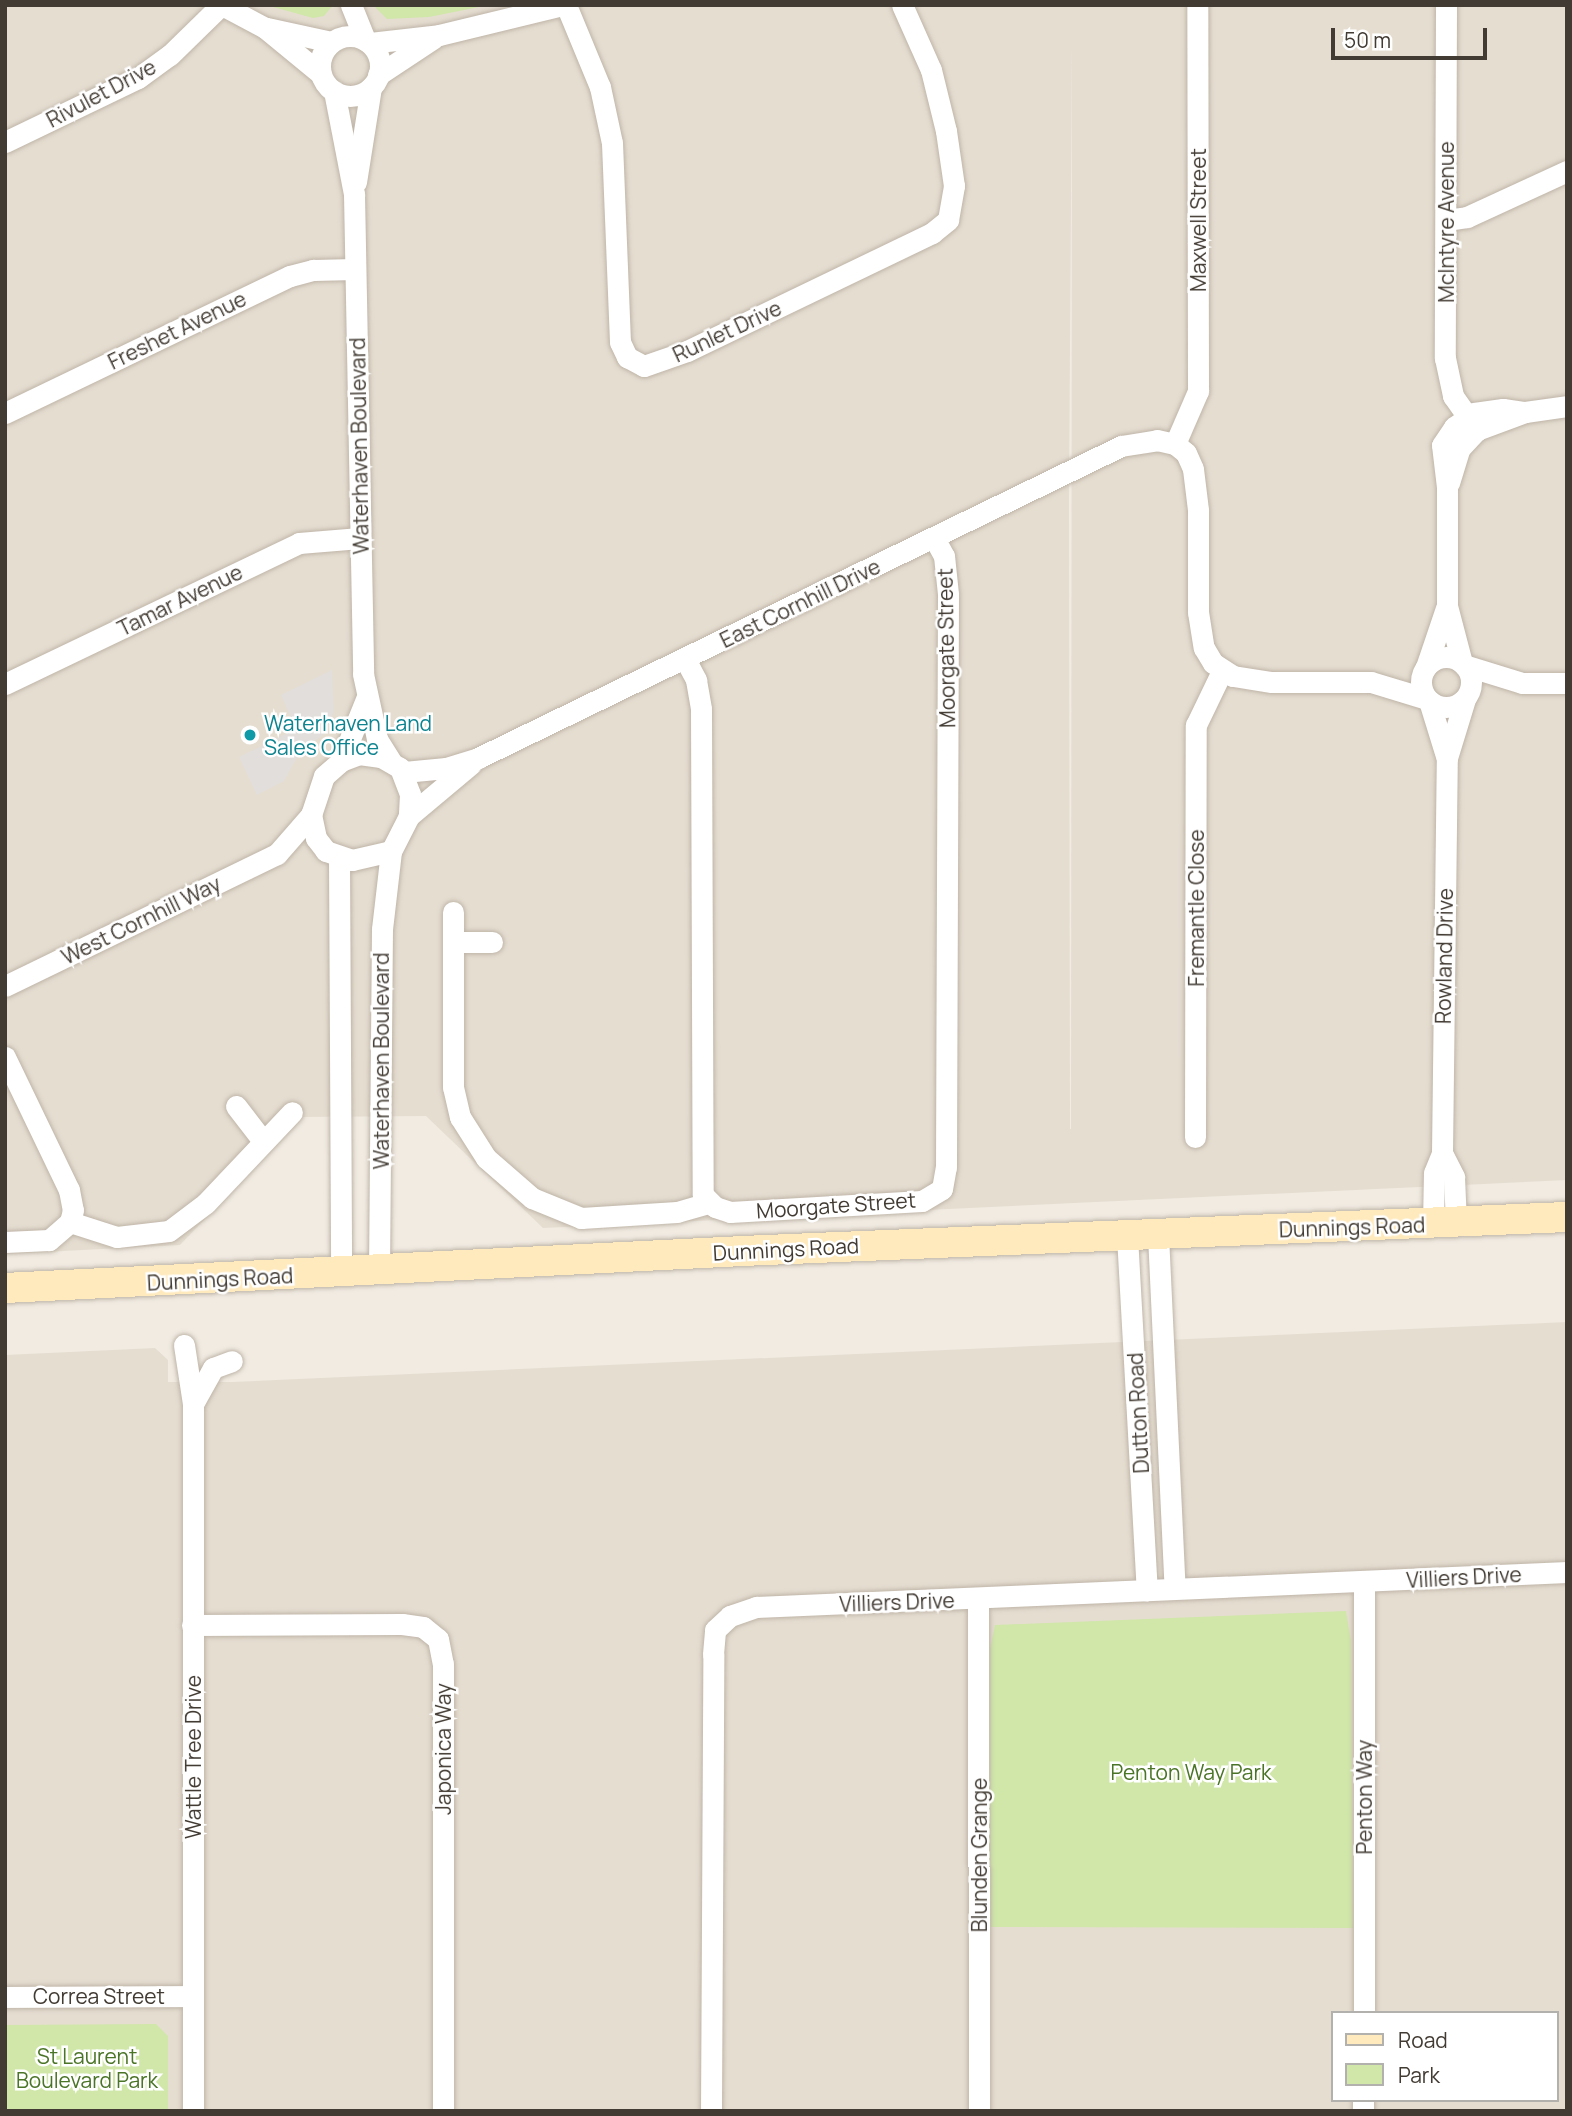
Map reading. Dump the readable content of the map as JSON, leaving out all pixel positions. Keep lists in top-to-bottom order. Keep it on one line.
{"streets":{"street":["Rivulet Drive","Maxwell Street","McIntyre Avenue","Freshet Avenue","Runlet Drive","Waterhaven Boulevard","Tamar Avenue","East Cornhill Drive","Moorgate Street","Fremantle Close","West Cornhill Way","Rowland Drive","Dunnings Road","Dutton Road","Villiers Drive","Japonica Way","Wattle Tree Drive","Penton Way","Blunden Grange","Correa Street"]},"crossings":[["Maxwell Street","East Cornhill Drive"],["Freshet Avenue","Waterhaven Boulevard"],["Waterhaven Boulevard","Tamar Avenue"],["Waterhaven Boulevard","East Cornhill Drive"],["Waterhaven Boulevard","West Cornhill Way"],["Waterhaven Boulevard","Dunnings Road"],["East Cornhill Drive","Moorgate Street"],["East Cornhill Drive","West Cornhill Way"],["Rowland Drive","Dunnings Road"],["Dunnings Road","Dutton Road"],["Dutton Road","Villiers Drive"],["Villiers Drive","Penton Way"],["Villiers Drive","Blunden Grange"],["Japonica Way","Wattle Tree Drive"],["Wattle Tree Drive","Correa Street"]],"parks":["Penton Way Park","St Laurent Boulevard Park"],"places":["Waterhaven Land Sales Office"],"legend":["Road","Park"],"scale_bar":"50 m"}
